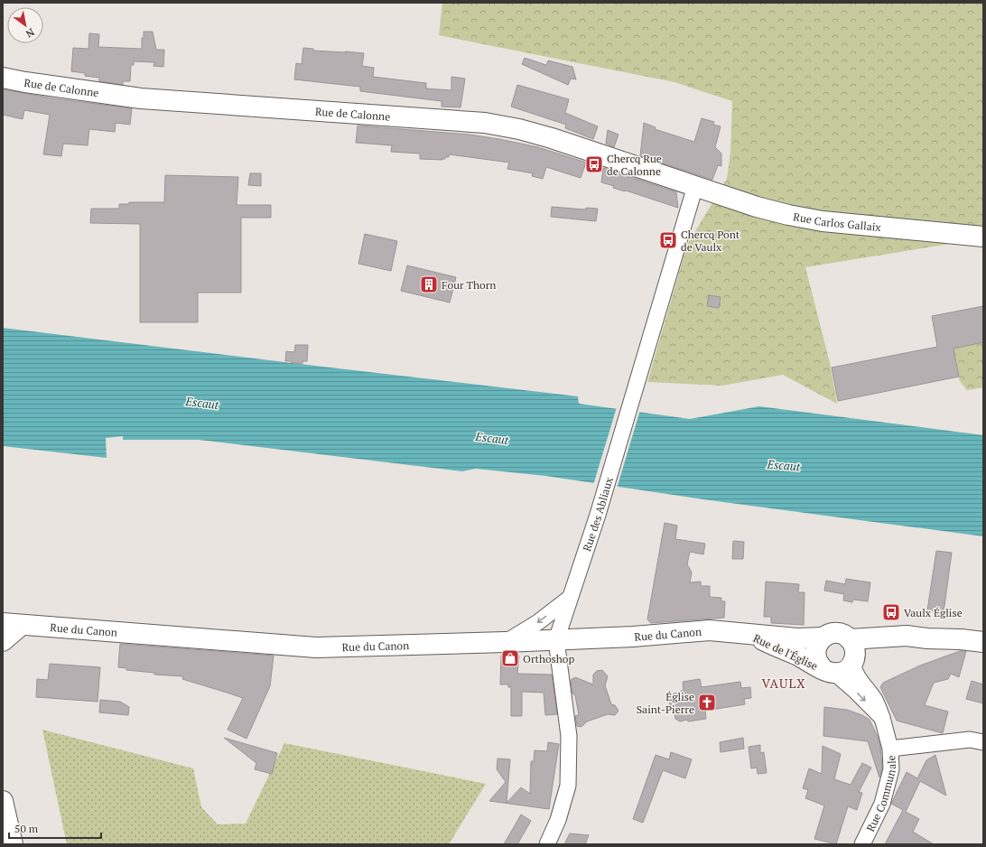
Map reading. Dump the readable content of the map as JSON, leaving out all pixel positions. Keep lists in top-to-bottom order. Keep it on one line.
{"streets":{"main road":["Rue de Calonne","Rue Carlos Gallaix","Rue du Canon","Rue de l'Église"],"street":["Rue des Abliaux","Rue Communale"]},"crossings":[["Rue de Calonne","Rue Carlos Gallaix"],["Rue de Calonne","Rue des Abliaux"],["Rue Carlos Gallaix","Rue des Abliaux"],["Rue des Abliaux","Rue du Canon"],["Rue du Canon","Rue de l'Église"],["Rue de l'Église","Rue Communale"]],"districts":["VAULX"],"water":["Escaut"],"places":{"bus stop":["Chercq Rue de Calonne","Chercq Pont de Vaulx","Vaulx Église"],"building":["Four Thorn"],"shop":["Orthoshop"],"church":["Église Saint-Pierre"]},"scale_bar":"50 m","north":"bottom right"}
